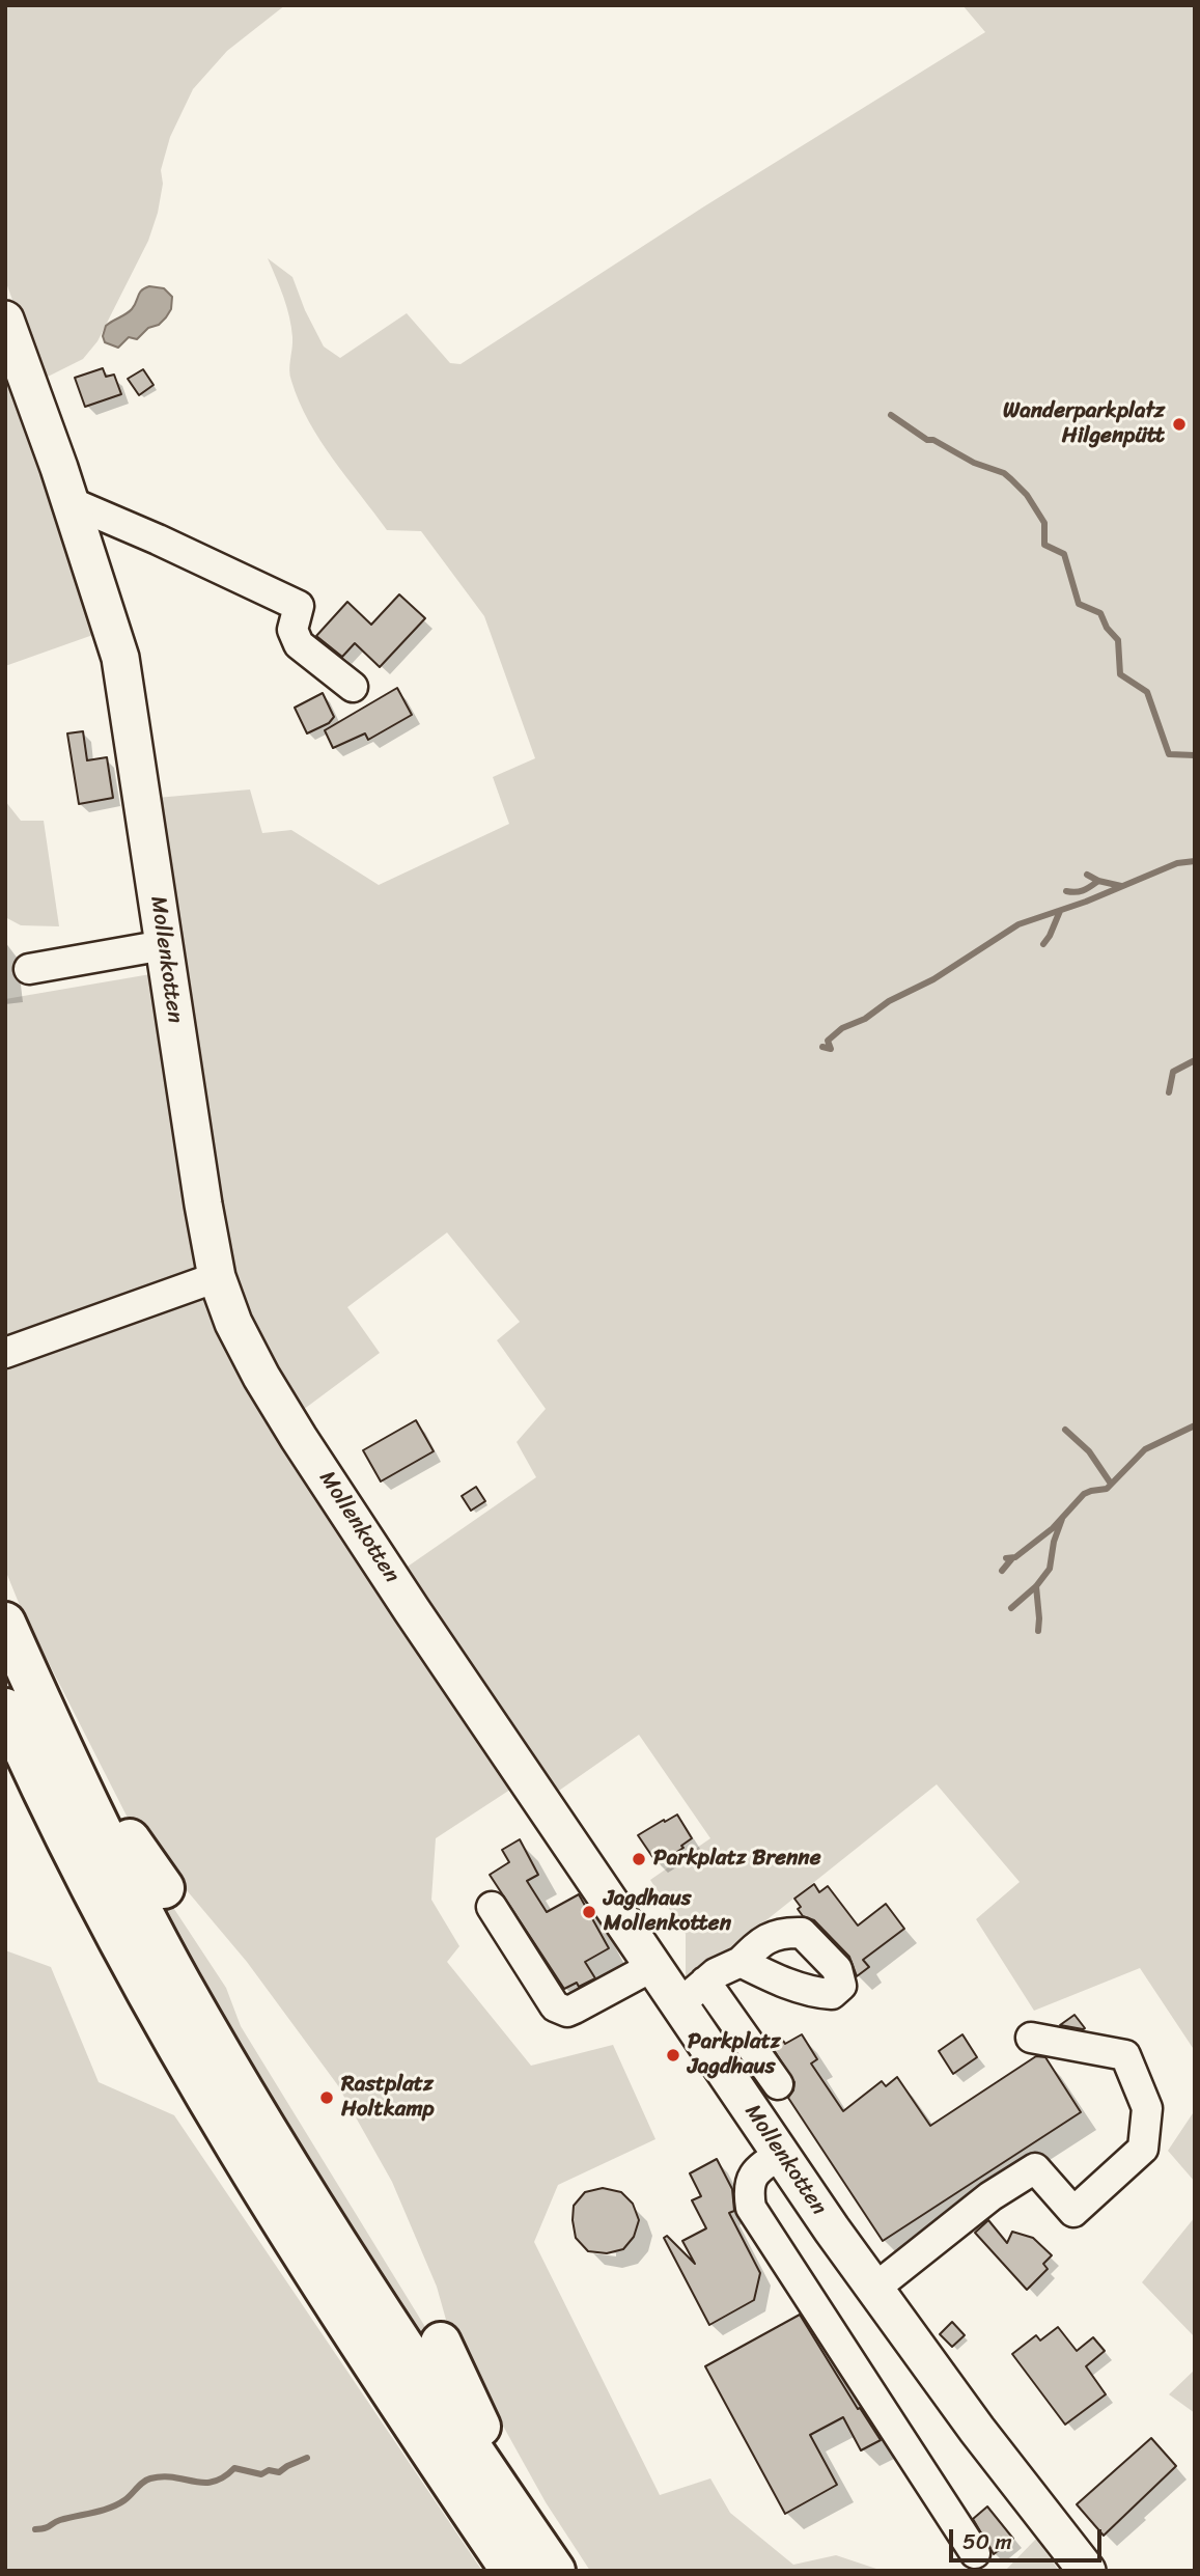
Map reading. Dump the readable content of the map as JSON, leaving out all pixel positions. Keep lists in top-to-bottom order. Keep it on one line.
{"streets":{"main road":["Mollenkotten"]},"places":["Wanderparkplatz Hilgenpütt","Parkplatz Brenne","Jagdhaus Mollenkotten","Parkplatz Jagdhaus","Rastplatz Holtkamp"],"scale_bar":"50 m"}
